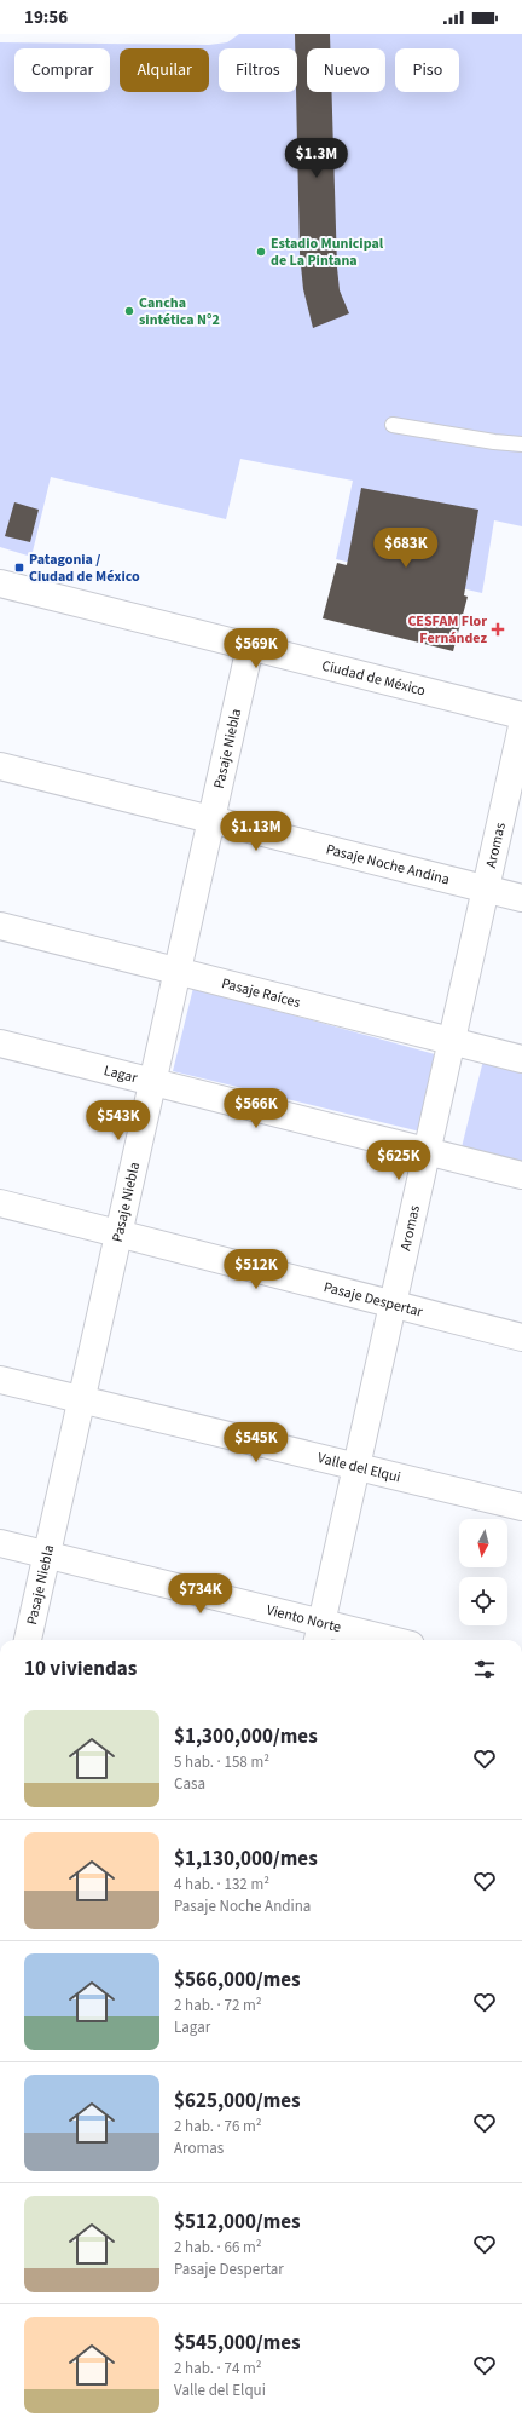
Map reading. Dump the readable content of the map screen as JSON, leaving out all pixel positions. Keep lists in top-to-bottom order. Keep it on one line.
{"streets":{"street":["Ciudad de México","Pasaje Niebla","Aromas","Pasaje Noche Andina","Pasaje Raíces","Lagar","Pasaje Despertar","Valle del Elqui","Viento Norte"]},"crossings":[["Ciudad de México","Pasaje Niebla"],["Pasaje Niebla","Pasaje Noche Andina"],["Pasaje Niebla","Pasaje Raíces"],["Pasaje Niebla","Lagar"],["Pasaje Niebla","Pasaje Despertar"],["Pasaje Niebla","Valle del Elqui"],["Pasaje Niebla","Viento Norte"],["Aromas","Pasaje Noche Andina"],["Aromas","Pasaje Raíces"],["Aromas","Lagar"],["Aromas","Pasaje Despertar"],["Aromas","Valle del Elqui"],["Aromas","Viento Norte"]],"places":{"other":["Estadio Municipal de La Pintana","Cancha sintética N°2"],"transit":["Patagonia / Ciudad de México"],"health":["CESFAM Flor Fernández"]},"north":"bottom","page":{"status":"19:56","chip":["Comprar","Alquilar","Filtros","Nuevo","Piso"],"price":["$1.3M","$683K","$569K","$1.13M","$566K","$543K","$625K","$512K","$545K","$734K"],"heading":"10 viviendas","list":[{"name":"$1,300,000/mes","note":"5 hab. · 158 m² · Casa"},{"name":"$1,130,000/mes","note":"4 hab. · 132 m² · Pasaje Noche Andina"},{"name":"$566,000/mes","note":"2 hab. · 72 m² · Lagar"},{"name":"$625,000/mes","note":"2 hab. · 76 m² · Aromas"},{"name":"$512,000/mes","note":"2 hab. · 66 m² · Pasaje Despertar"},{"name":"$545,000/mes","note":"2 hab. · 74 m² · Valle del Elqui"}]}}
